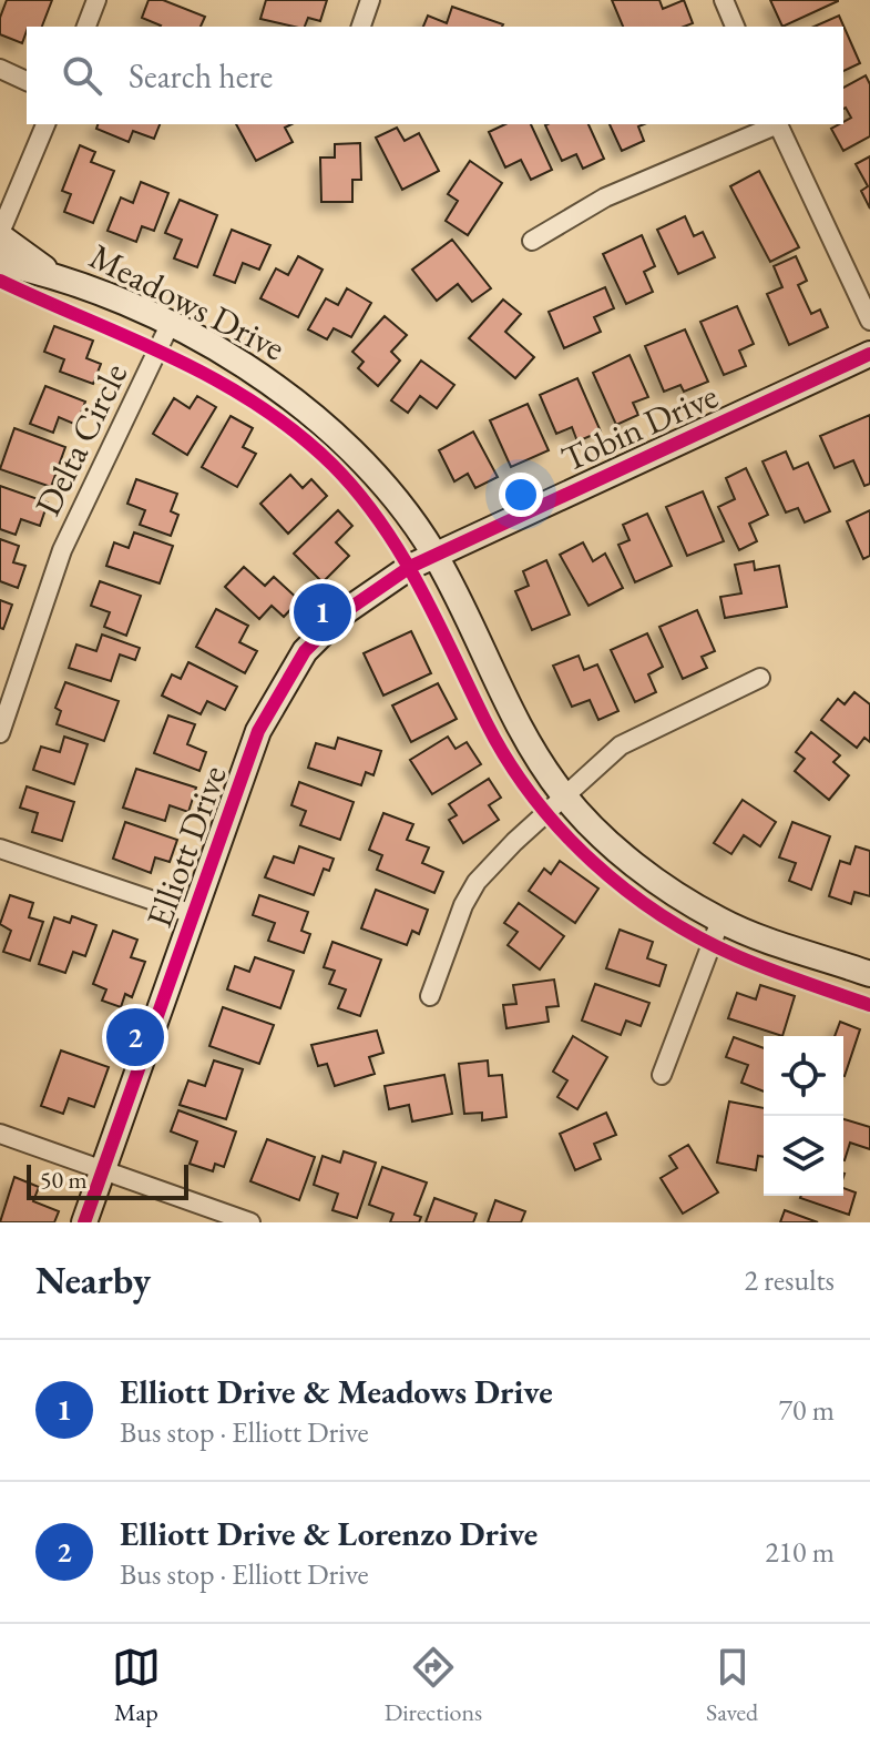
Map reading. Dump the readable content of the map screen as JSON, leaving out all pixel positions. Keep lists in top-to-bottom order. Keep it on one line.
{"streets":{"street":["Meadows Drive","Tobin Drive","Delta Circle","Elliott Drive"]},"crossings":[["Meadows Drive","Tobin Drive"],["Meadows Drive","Delta Circle"],["Meadows Drive","Elliott Drive"],["Tobin Drive","Elliott Drive"]],"scale_bar":"50 m","page":{"search":"Search here","pins":["1","2"],"scale":"50 m","heading":["Nearby","2 results"],"list":[{"mark":"1","name":"Elliott Drive & Meadows Drive","note":"Bus stop · Elliott Drive","value":"70 m"},{"mark":"2","name":"Elliott Drive & Lorenzo Drive","note":"Bus stop · Elliott Drive","value":"210 m"}],"nav":["Map","Directions","Saved"]}}
